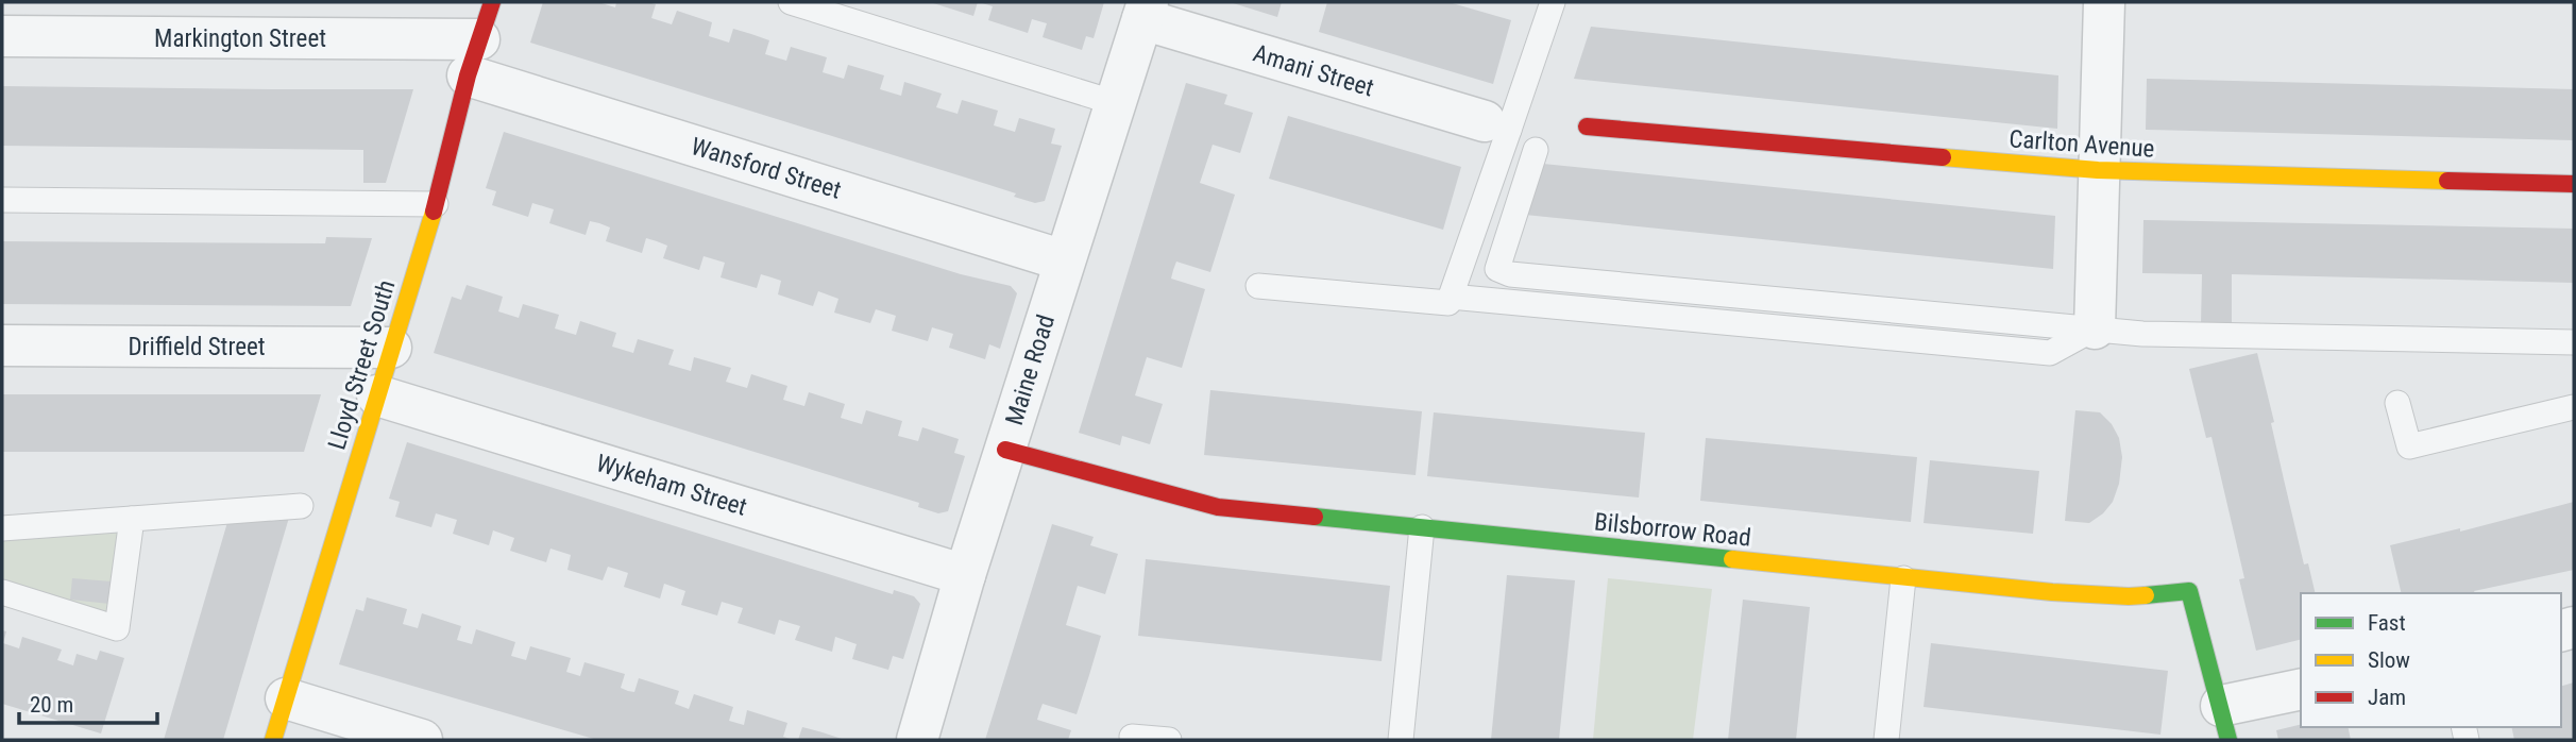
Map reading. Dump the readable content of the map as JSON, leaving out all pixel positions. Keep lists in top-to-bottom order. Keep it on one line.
{"streets":{"street":["Markington Street","Amani Street","Carlton Avenue","Wansford Street","Driffield Street","Lloyd Street South","Maine Road","Wykeham Street","Bilsborrow Road"]},"crossings":[["Markington Street","Wansford Street"],["Markington Street","Lloyd Street South"],["Amani Street","Maine Road"],["Wansford Street","Lloyd Street South"],["Wansford Street","Maine Road"],["Driffield Street","Lloyd Street South"],["Lloyd Street South","Wykeham Street"],["Maine Road","Wykeham Street"],["Maine Road","Bilsborrow Road"]],"legend":["Fast","Slow","Jam"],"scale_bar":"20 m"}
